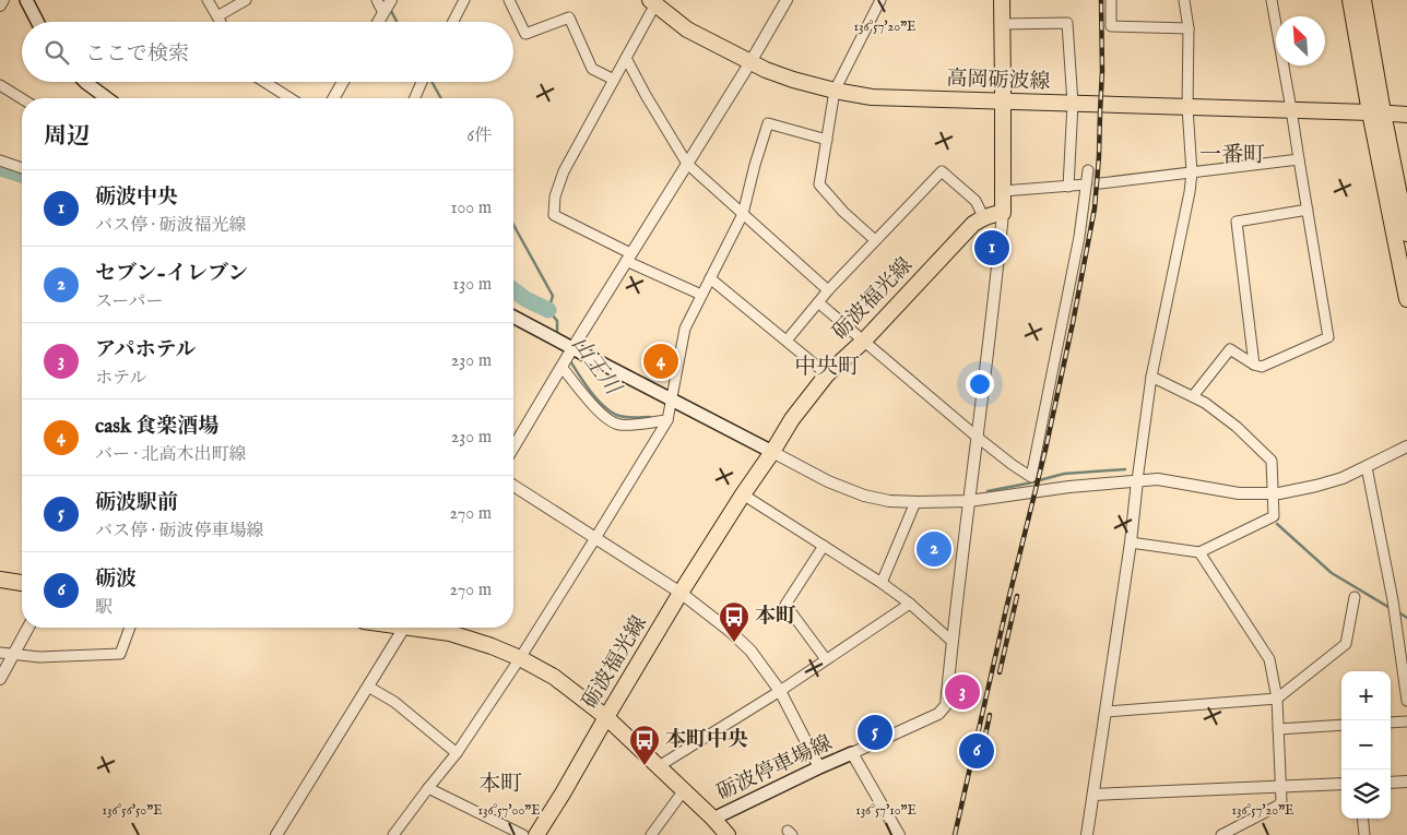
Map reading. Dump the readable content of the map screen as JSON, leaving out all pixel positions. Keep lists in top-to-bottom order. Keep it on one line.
{"streets":{"main road":["高岡砺波線","砺波福光線","砺波停車場線"]},"districts":["一番町","中央町","本町"],"water":["山王川"],"places":{"bus stop":["本町","本町中央"]},"north":"top left","page":{"search":"ここで検索","heading":["周辺","6件"],"list":[{"mark":"1","name":"砺波中央","note":"バス停 · 砺波福光線","value":"100 m"},{"mark":"2","name":"セブン-イレブン","note":"スーパー","value":"130 m"},{"mark":"3","name":"アパホテル","note":"ホテル","value":"230 m"},{"mark":"4","name":"cask 食楽酒場","note":"バー · 北高木出町線","value":"230 m"},{"mark":"5","name":"砺波駅前","note":"バス停 · 砺波停車場線","value":"270 m"},{"mark":"6","name":"砺波","note":"駅","value":"270 m"}],"pins":["1","4","2","3","5","6"],"map_buttons":["+","−"]},"coordinates":["136°57'20\"E","136°56'50\"E","136°57'00\"E","136°57'10\"E"]}
